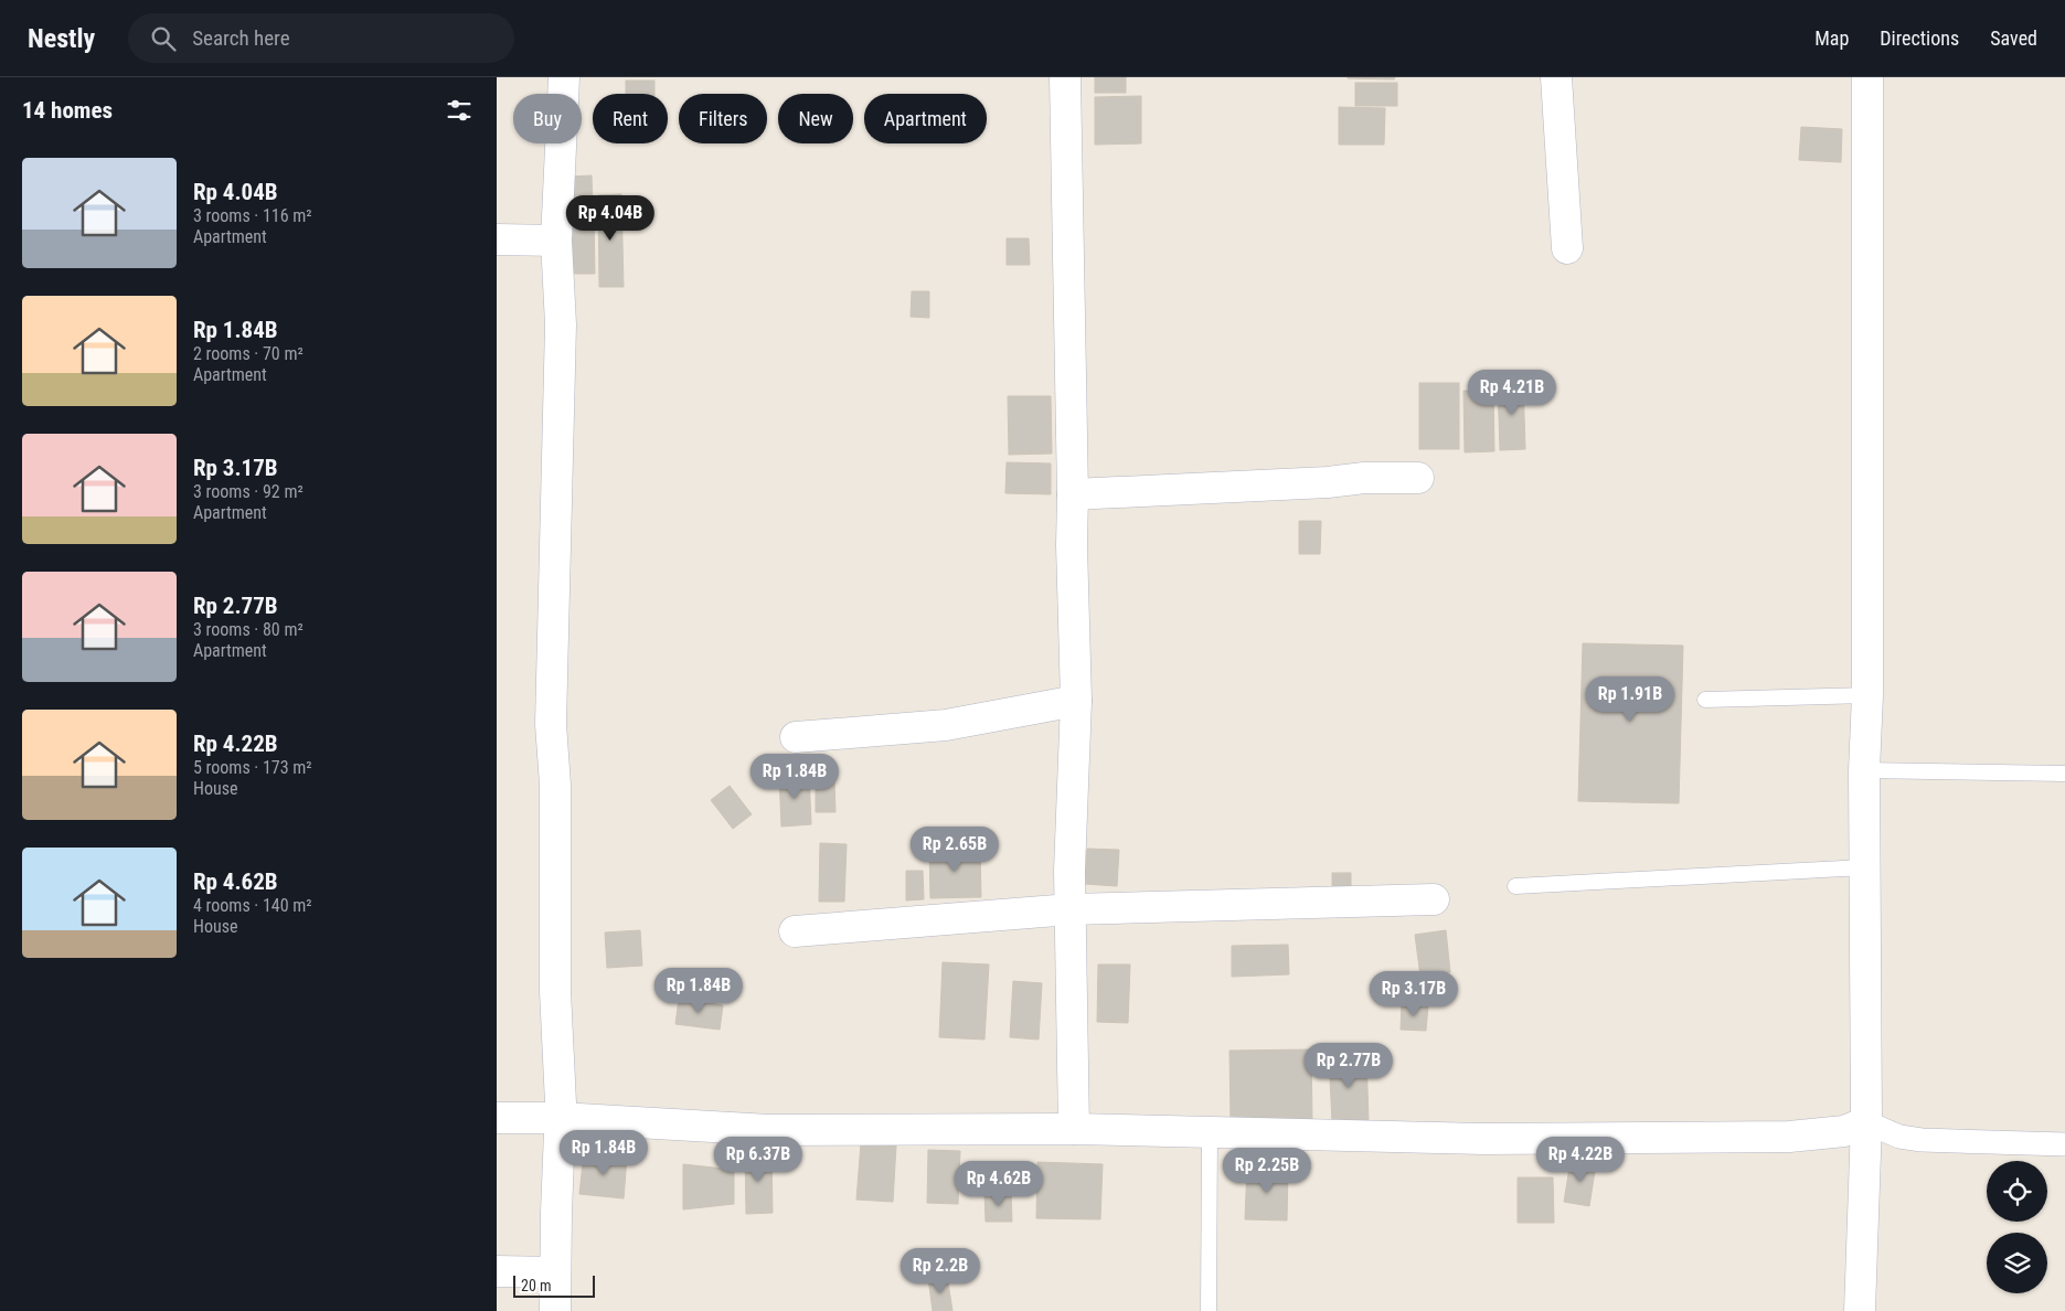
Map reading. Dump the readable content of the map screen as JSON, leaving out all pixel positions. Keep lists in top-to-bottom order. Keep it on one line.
{"scale_bar":"20 m","page":{"header":"Nestly","search":"Search here","nav":["Map","Directions","Saved"],"heading":"14 homes","chip":["Buy","Rent","Filters","New","Apartment"],"list":[{"name":"Rp 4.04B","note":"3 rooms · 116 m² · Apartment"},{"name":"Rp 1.84B","note":"2 rooms · 70 m² · Apartment"},{"name":"Rp 3.17B","note":"3 rooms · 92 m² · Apartment"},{"name":"Rp 2.77B","note":"3 rooms · 80 m² · Apartment"},{"name":"Rp 4.22B","note":"5 rooms · 173 m² · House"},{"name":"Rp 4.62B","note":"4 rooms · 140 m² · House"}],"price":["Rp 4.04B","Rp 4.21B","Rp 1.91B","Rp 1.84B","Rp 2.65B","Rp 1.84B","Rp 3.17B","Rp 2.77B","Rp 1.84B","Rp 6.37B","Rp 4.22B","Rp 2.25B","Rp 4.62B","Rp 2.2B"],"scale":"20 m"}}
